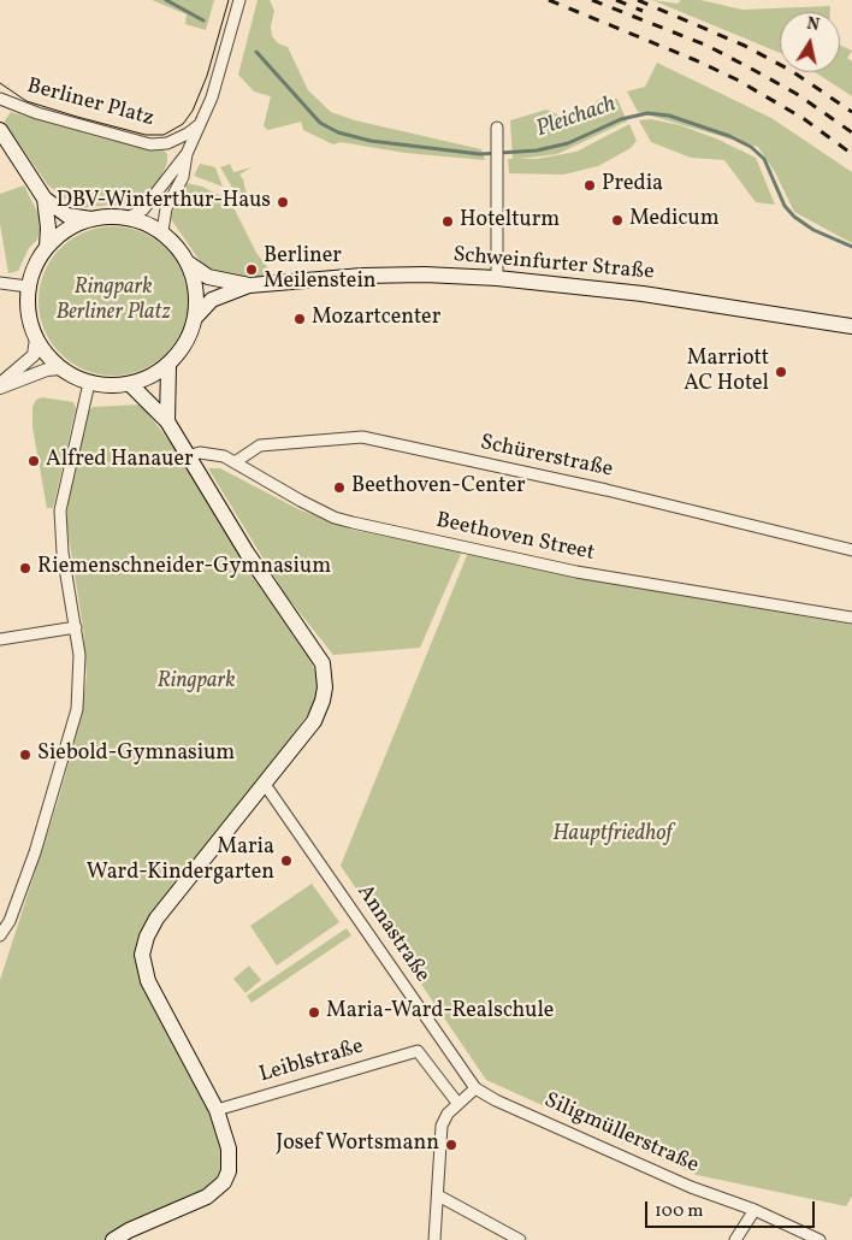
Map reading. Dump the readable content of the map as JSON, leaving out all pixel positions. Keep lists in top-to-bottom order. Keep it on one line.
{"streets":{"main road":["Schweinfurter Straße"],"street":["Berliner Platz","Schürerstraße","Beethoven Street","Annastraße","Leiblstraße","Siligmüllerstraße"]},"crossings":[["Schürerstraße","Beethoven Street"],["Annastraße","Siligmüllerstraße"]],"water":["Pleichach"],"parks":["Ringpark Berliner Platz","Ringpark","Hauptfriedhof"],"places":["Predia","DBV-Winterthur-Haus","Medicum","Hotelturm","Berliner Meilenstein","Mozartcenter","Marriott AC Hotel","Alfred Hanauer","Beethoven-Center","Riemenschneider-Gymnasium","Siebold-Gymnasium","Maria Ward-Kindergarten","Maria-Ward-Realschule","Josef Wortsmann"],"scale_bar":"100 m","north":"top"}
